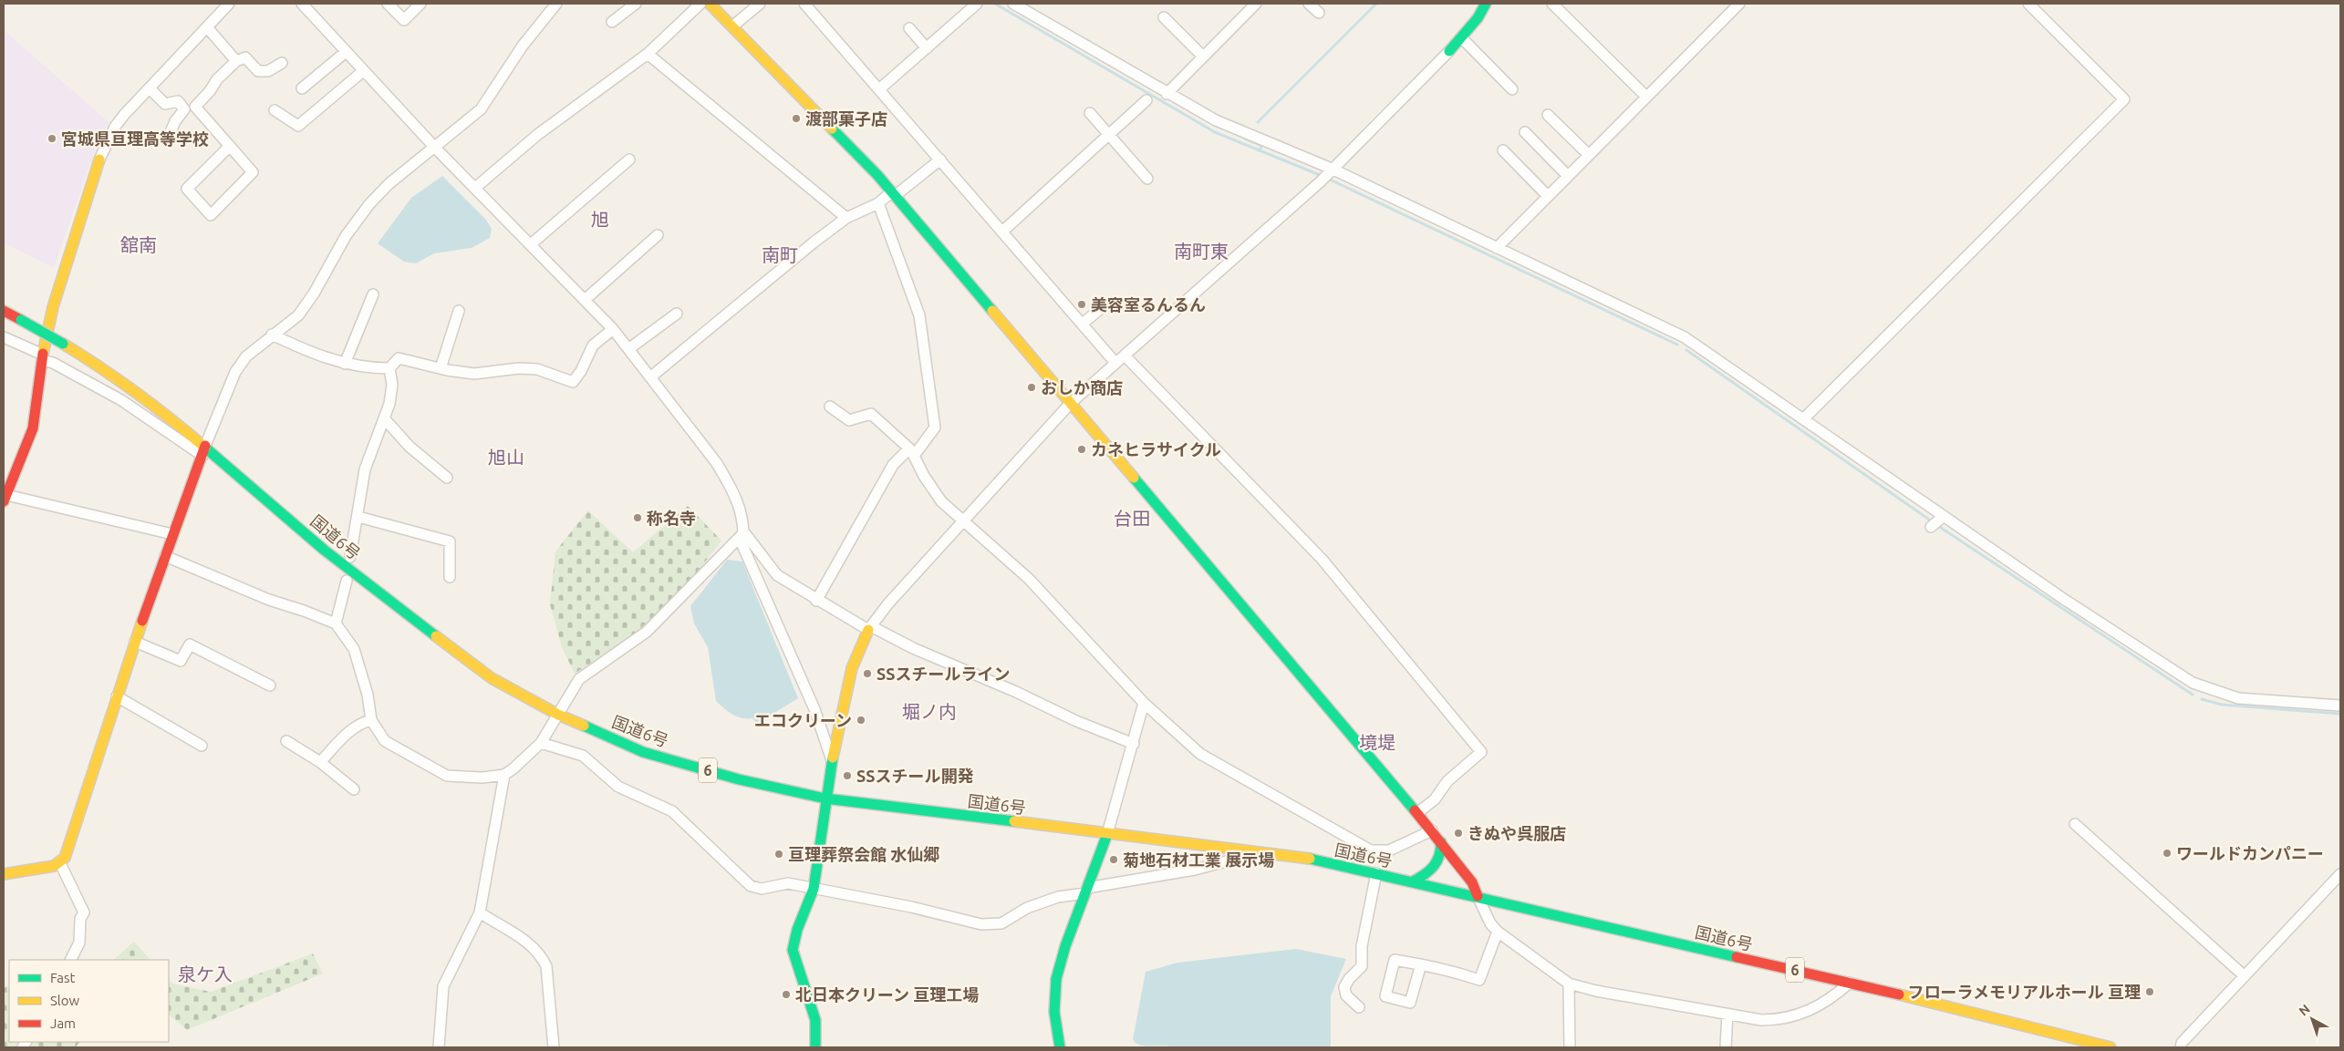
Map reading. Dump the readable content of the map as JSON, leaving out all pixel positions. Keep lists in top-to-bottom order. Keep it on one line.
{"streets":{"main road":["国道6号","6"]},"districts":["旭","舘南","南町東","南町","旭山","台田","堀ノ内","境堤","泉ケ入"],"places":["渡部菓子店","宮城県亘理高等学校","美容室るんるん","おしか商店","カネヒラサイクル","称名寺","SSスチールライン","エコクリーン","SSスチール開発","きぬや呉服店","ワールドカンパニー","亘理葬祭会館 水仙郷","菊地石材工業 展示場","フローラメモリアルホール 亘理","北日本クリーン 亘理工場"],"legend":["Fast","Slow","Jam"],"north":"top left"}
